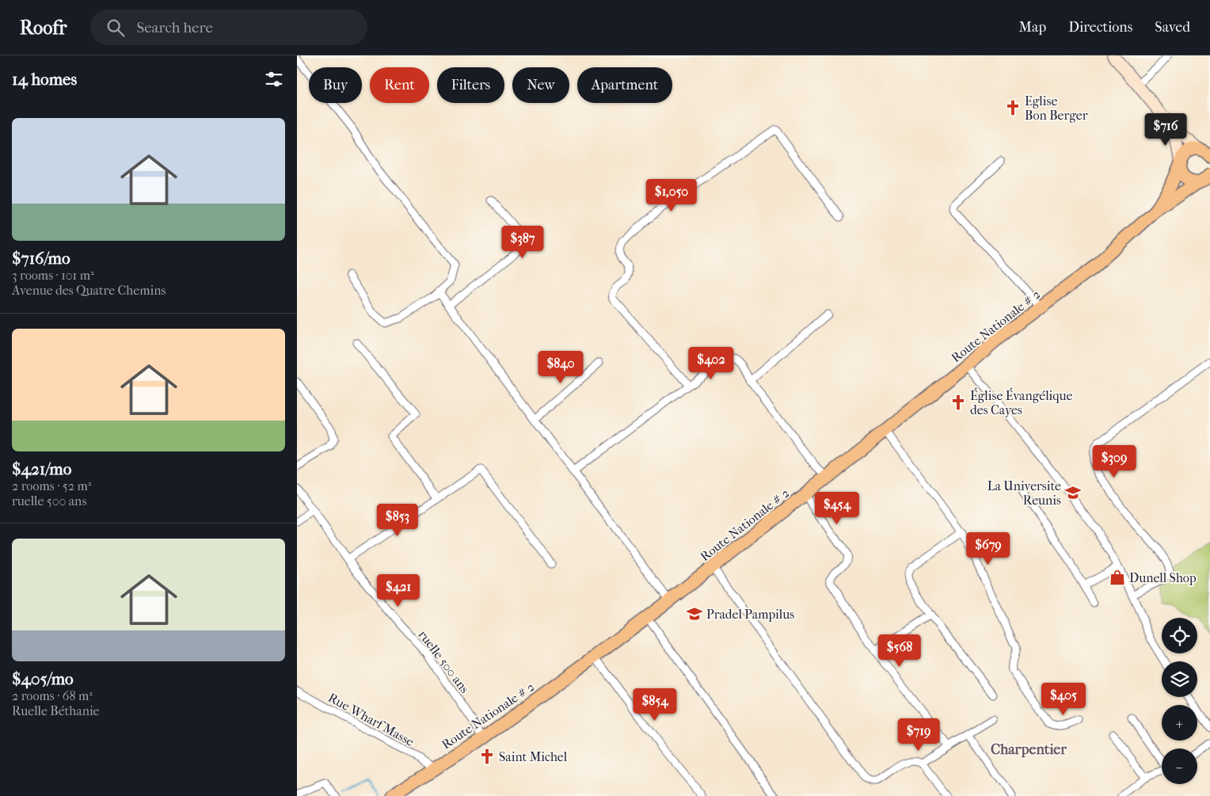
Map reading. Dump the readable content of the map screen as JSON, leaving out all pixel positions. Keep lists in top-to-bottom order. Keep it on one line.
{"streets":{"main road":["Route Nationale # 2"],"street":["ruelle 500 ans","Rue Wharf Masse"]},"crossings":[["Route Nationale # 2","ruelle 500 ans"],["Route Nationale # 2","Rue Wharf Masse"]],"districts":["Charpentier"],"places":{"church":["Eglise Bon Berger","Église Évangélique des Cayes","Saint Michel"],"school or university":["La Universite Reunis","Pradel Pampilus"],"shop":["Dunell Shop"]},"page":{"header":"Roofr","search":"Search here","nav":["Map","Directions","Saved"],"heading":"14 homes","chip":["Buy","Rent","Filters","New","Apartment"],"list":[{"name":"$716/mo","note":"3 rooms · 101 m² · Avenue des Quatre Chemins"},{"name":"$421/mo","note":"2 rooms · 52 m² · ruelle 500 ans"},{"name":"$405/mo","note":"2 rooms · 68 m² · Ruelle Béthanie"}],"price":["$716","$1,050","$387","$402","$840","$309","$454","$853","$679","$421","$568","$405","$854","$719"],"map_buttons":["+","−"]}}
